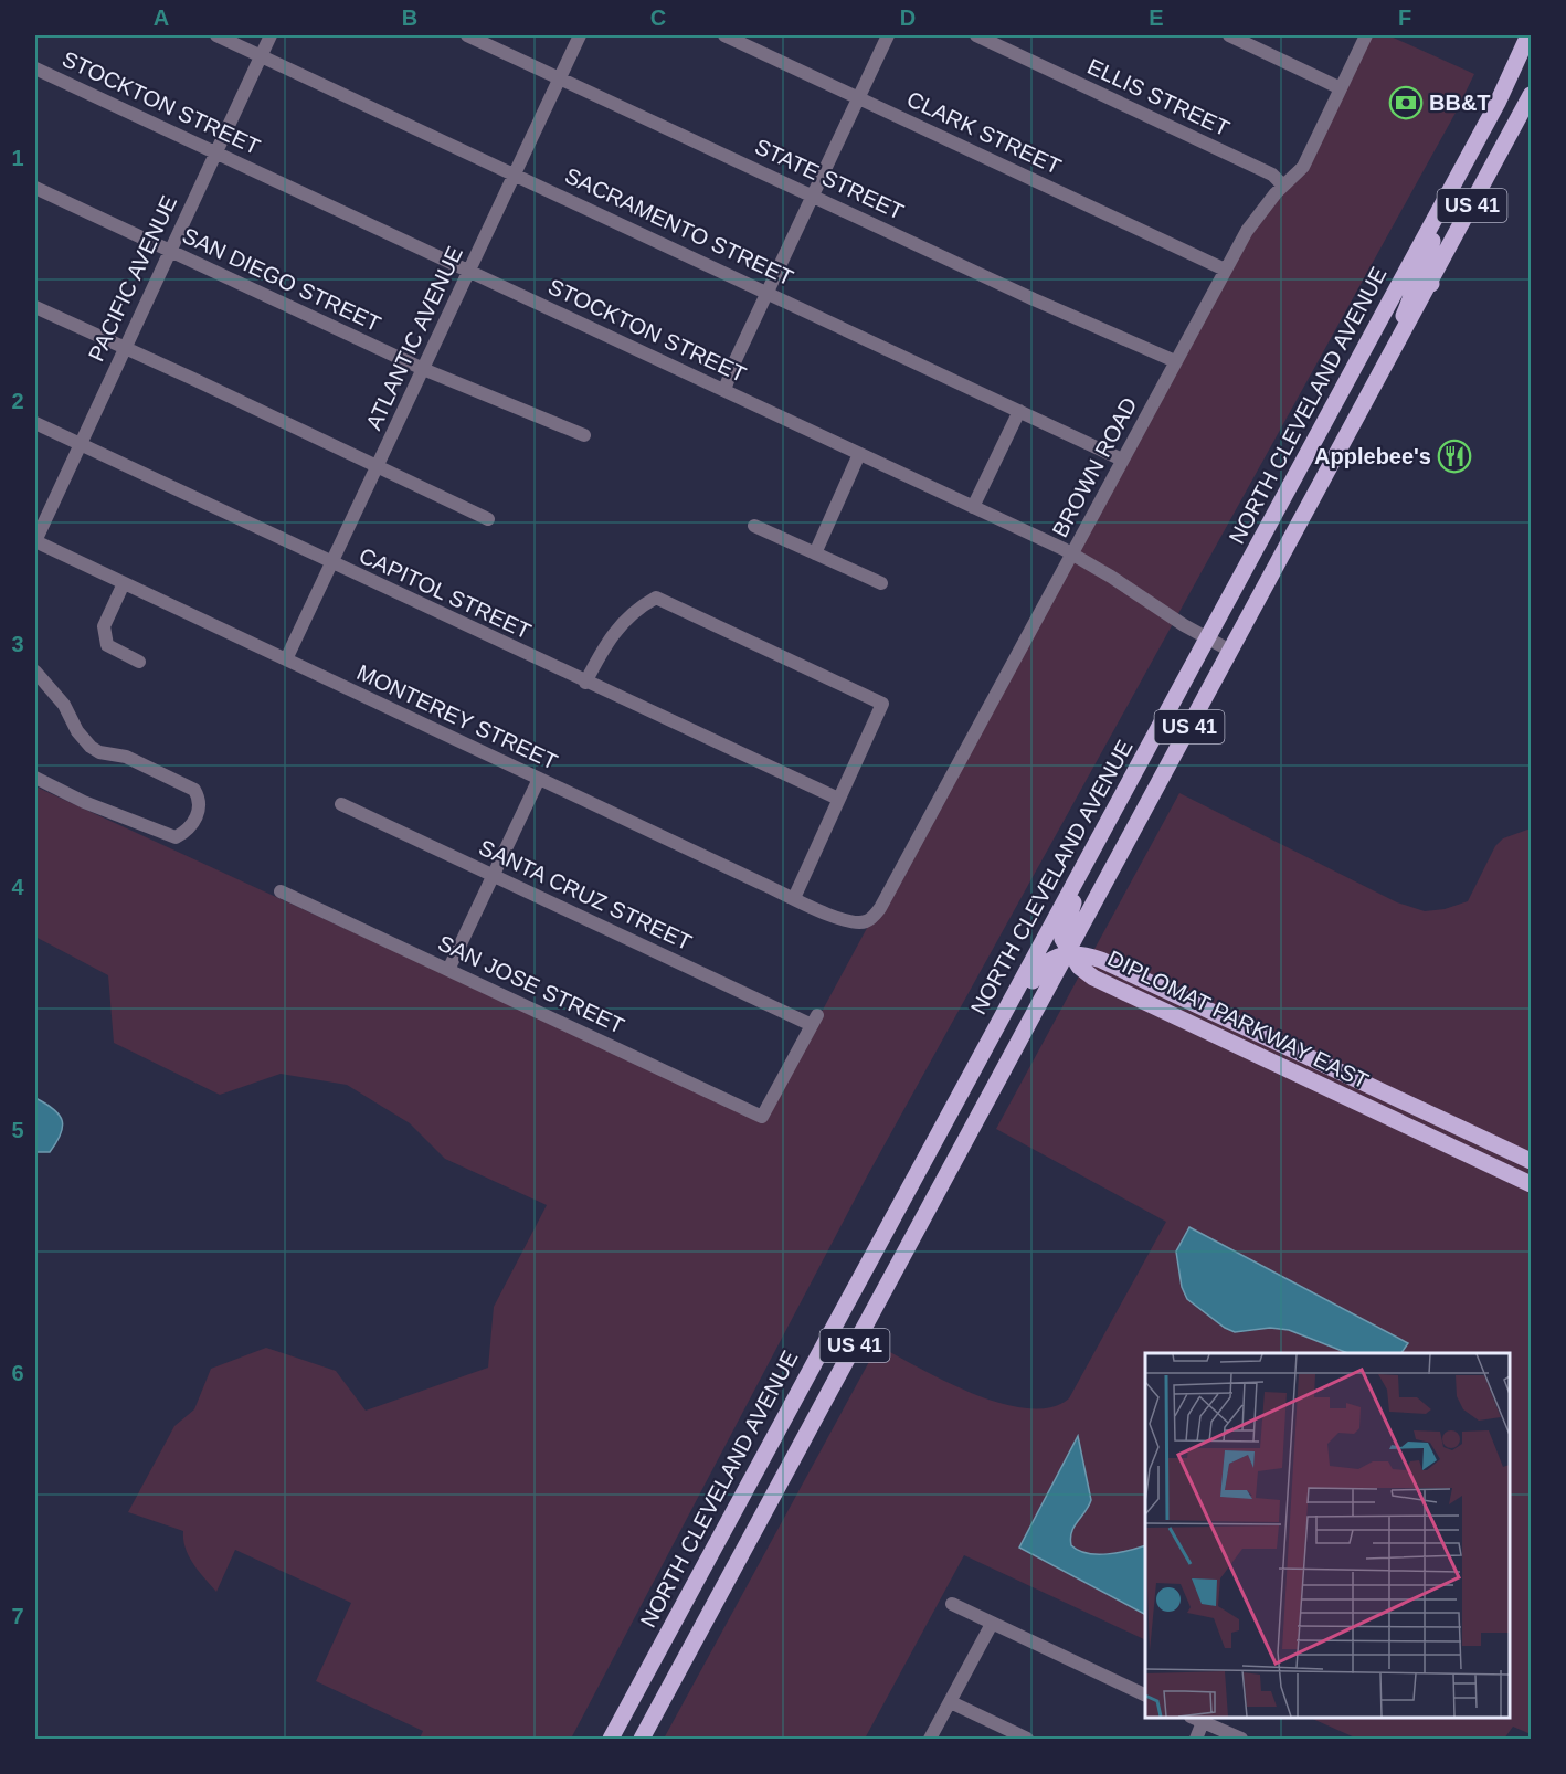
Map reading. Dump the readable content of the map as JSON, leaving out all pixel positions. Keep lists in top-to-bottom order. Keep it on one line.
{"streets":{"main road":["US 41","NORTH CLEVELAND AVENUE","DIPLOMAT PARKWAY EAST"],"street":["ELLIS STREET","STOCKTON STREET","CLARK STREET","STATE STREET","SACRAMENTO STREET","PACIFIC AVENUE","SAN DIEGO STREET","ATLANTIC AVENUE","BROWN ROAD","CAPITOL STREET","MONTEREY STREET","SANTA CRUZ STREET","SAN JOSE STREET"]},"crossings":[["ELLIS STREET","BROWN ROAD"],["STOCKTON STREET","US 41"],["STOCKTON STREET","PACIFIC AVENUE"],["STOCKTON STREET","ATLANTIC AVENUE"],["STOCKTON STREET","NORTH CLEVELAND AVENUE"],["STOCKTON STREET","BROWN ROAD"],["CLARK STREET","BROWN ROAD"],["STATE STREET","ATLANTIC AVENUE"],["STATE STREET","BROWN ROAD"],["US 41","DIPLOMAT PARKWAY EAST"],["SACRAMENTO STREET","PACIFIC AVENUE"],["SACRAMENTO STREET","ATLANTIC AVENUE"],["SACRAMENTO STREET","BROWN ROAD"],["PACIFIC AVENUE","SAN DIEGO STREET"],["PACIFIC AVENUE","CAPITOL STREET"],["PACIFIC AVENUE","MONTEREY STREET"],["SAN DIEGO STREET","ATLANTIC AVENUE"],["ATLANTIC AVENUE","CAPITOL STREET"],["ATLANTIC AVENUE","MONTEREY STREET"],["BROWN ROAD","MONTEREY STREET"],["SANTA CRUZ STREET","SAN JOSE STREET"]],"places":{"bank":["BB&T"],"restaurant":["Applebee's"]},"grid":{"columns":["A","B","C","D","E","F"],"rows":["1","2","3","4","5","6","7"]}}
